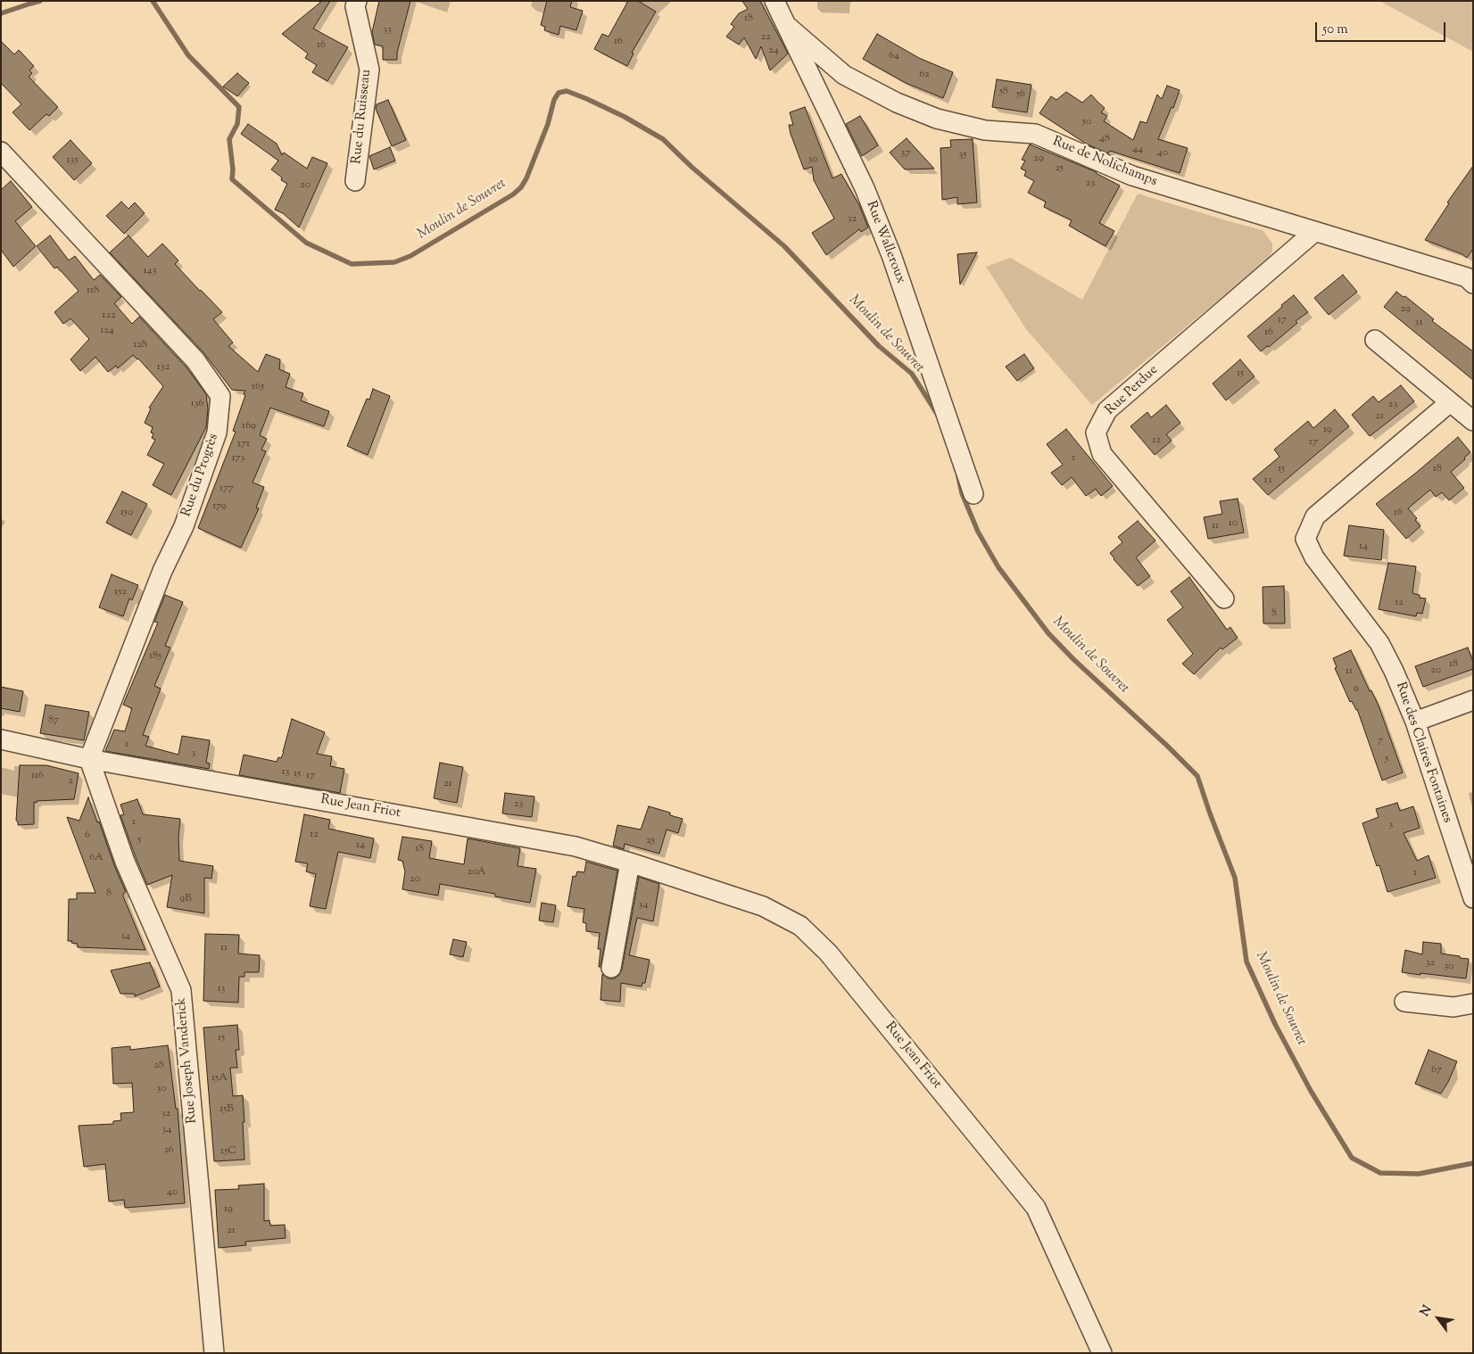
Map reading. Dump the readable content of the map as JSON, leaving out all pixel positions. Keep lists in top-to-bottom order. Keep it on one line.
{"streets":{"street":["Rue du Ruisseau","Rue de Nolichamps","Rue Walleroux","Rue Perdue","Rue du Progrès","Rue des Claires Fontaines","Rue Jean Friot","Rue Joseph Vanderick"]},"crossings":[["Rue de Nolichamps","Rue Walleroux"],["Rue de Nolichamps","Rue Perdue"],["Rue du Progrès","Rue Jean Friot"],["Rue du Progrès","Rue Joseph Vanderick"],["Rue Jean Friot","Rue Joseph Vanderick"]],"water":["Moulin de Souvret"],"house_numbers":["18","33","22","16","16","24","64","62","58","56","50","48","44","37","40","35","29","30","135","25","23","20","32","143","118","29","122","17","31","124","16","128","132","15","165","136","23","21","169","19","12","17","171","173","1","15","18","13","177","179","150","16","10","11","14","152","12","8","185","18","20","11","9","87","7","1","3","5","13","15","116","17","2","21","23","1","3","12","6","5","25","14","18","6A","20A","1","20","8","9B","34","14","11","32","30","13","15","28","67","15A","30","15B","32","34","36","15C","40","19","21"],"scale_bar":"50 m","north":"top left"}
